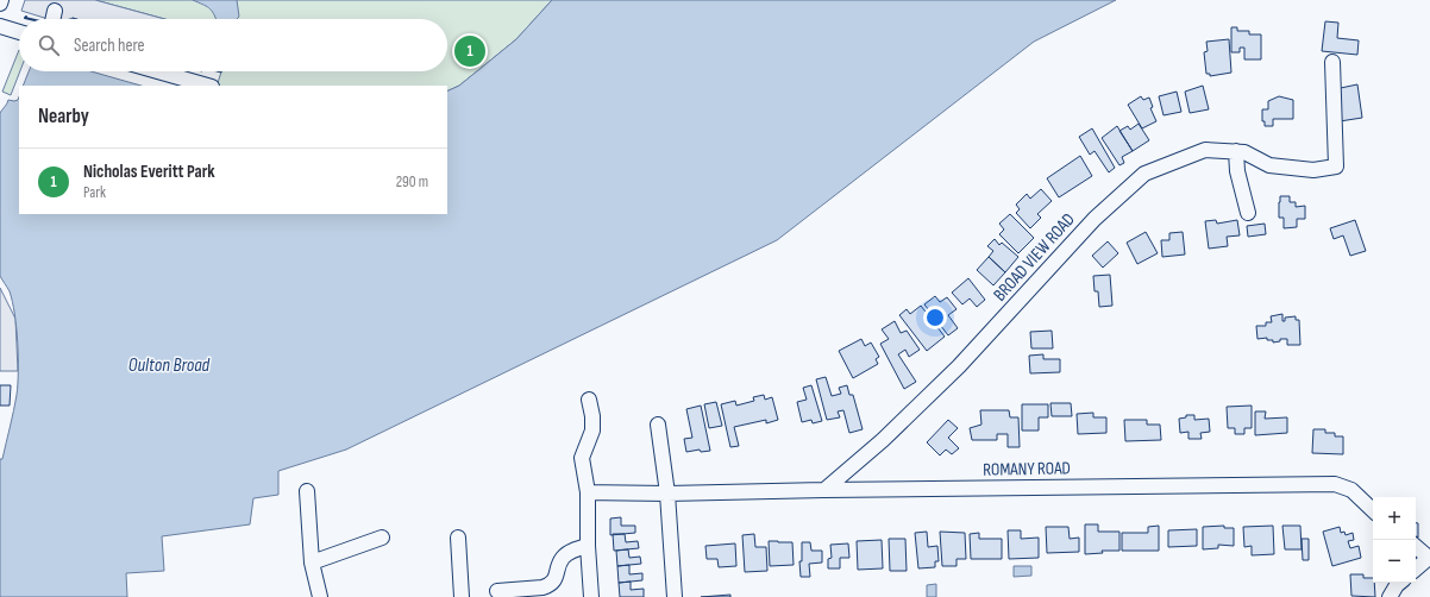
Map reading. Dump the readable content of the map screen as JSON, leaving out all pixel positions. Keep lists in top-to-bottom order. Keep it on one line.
{"streets":{"street":["BROAD VIEW ROAD","ROMANY ROAD"]},"crossings":[["BROAD VIEW ROAD","ROMANY ROAD"]],"water":["Oulton Broad"],"page":{"search":"Search here","pins":"1","heading":"Nearby","list":[{"mark":"1","name":"Nicholas Everitt Park","note":"Park","value":"290 m"}],"map_buttons":["+","−"]}}
